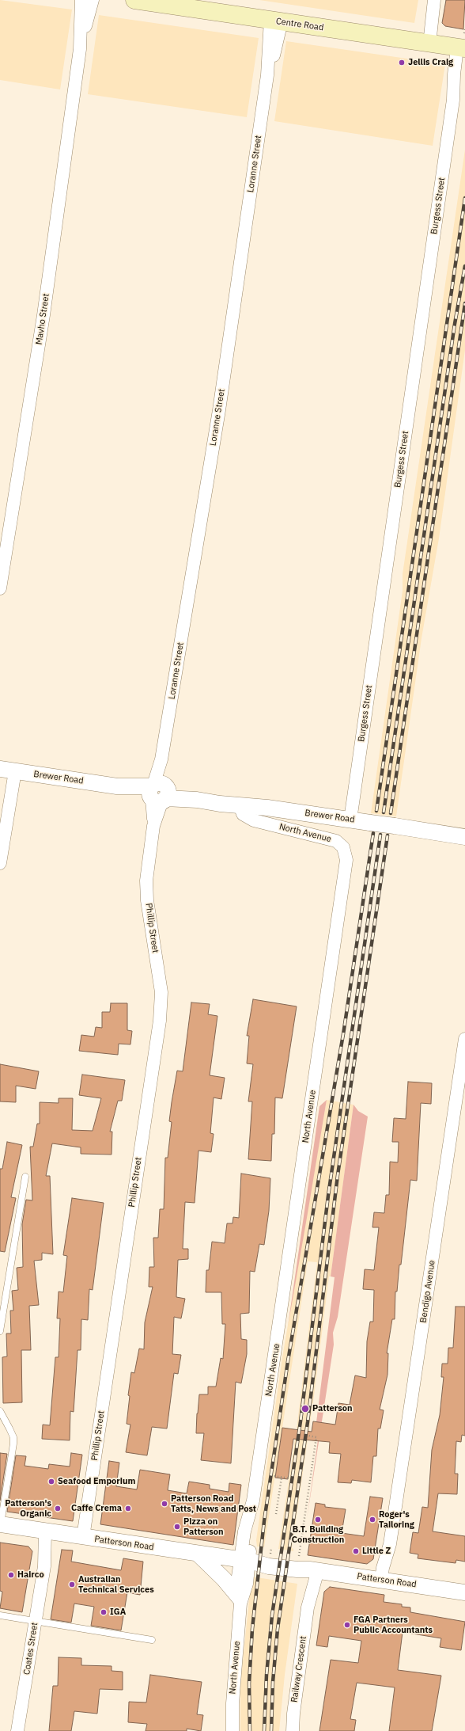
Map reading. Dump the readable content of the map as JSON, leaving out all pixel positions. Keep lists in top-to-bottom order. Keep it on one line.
{"streets":{"main road":["Centre Road"],"street":["Loranne Street","Burgess Street","Mavho Street","Brewer Road","North Avenue","Phillip Street","Bendigo Avenue","Patterson Road","Coates Street","Railway Crescent"]},"crossings":[["Centre Road","Loranne Street"],["Centre Road","Burgess Street"],["Loranne Street","Brewer Road"],["Loranne Street","Phillip Street"],["Burgess Street","Brewer Road"],["Brewer Road","North Avenue"],["Brewer Road","Phillip Street"],["North Avenue","Patterson Road"],["Phillip Street","Patterson Road"],["Bendigo Avenue","Patterson Road"],["Patterson Road","Coates Street"],["Patterson Road","Railway Crescent"]],"places":["Jellis Craig","Patterson","Seafood Emporium","Patterson Road Tatts, News and Post","Patterson's Organic","Caffe Crema","B.T. Building Construction","Roger's Tailoring","Pizza on Patterson","Little Z","Hairco","Australian Technical Services","IGA","FGA Partners Public Accountants"]}
